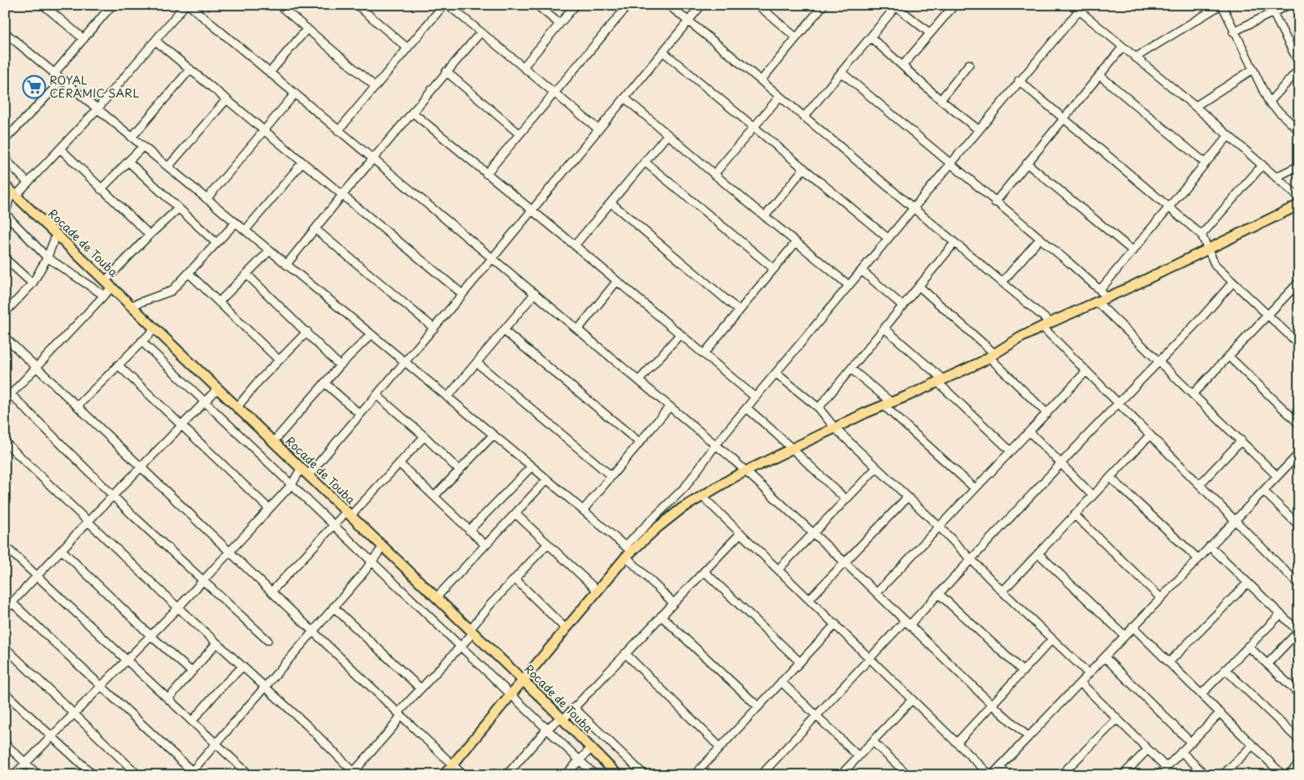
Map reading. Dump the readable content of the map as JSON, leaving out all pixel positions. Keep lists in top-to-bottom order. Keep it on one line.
{"streets":{"main road":["Rocade de Touba"]},"places":{"supermarket":["ROYAL CERAMIC SARL"]}}
